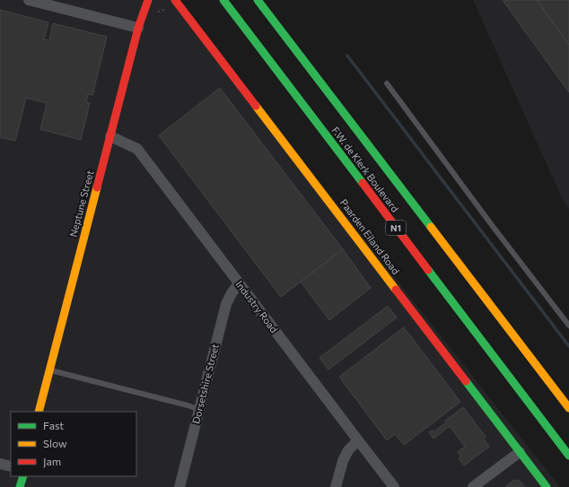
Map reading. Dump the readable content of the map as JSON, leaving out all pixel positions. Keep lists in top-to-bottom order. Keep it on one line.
{"streets":{"main road":["F.W. de Klerk Boulevard","Neptune Street","N1","Paarden Eiland Road"],"street":["Industry Road","Dorsetshire Street"]},"crossings":[["Neptune Street","Industry Road"],["Industry Road","Dorsetshire Street"]],"legend":["Fast","Slow","Jam"]}
